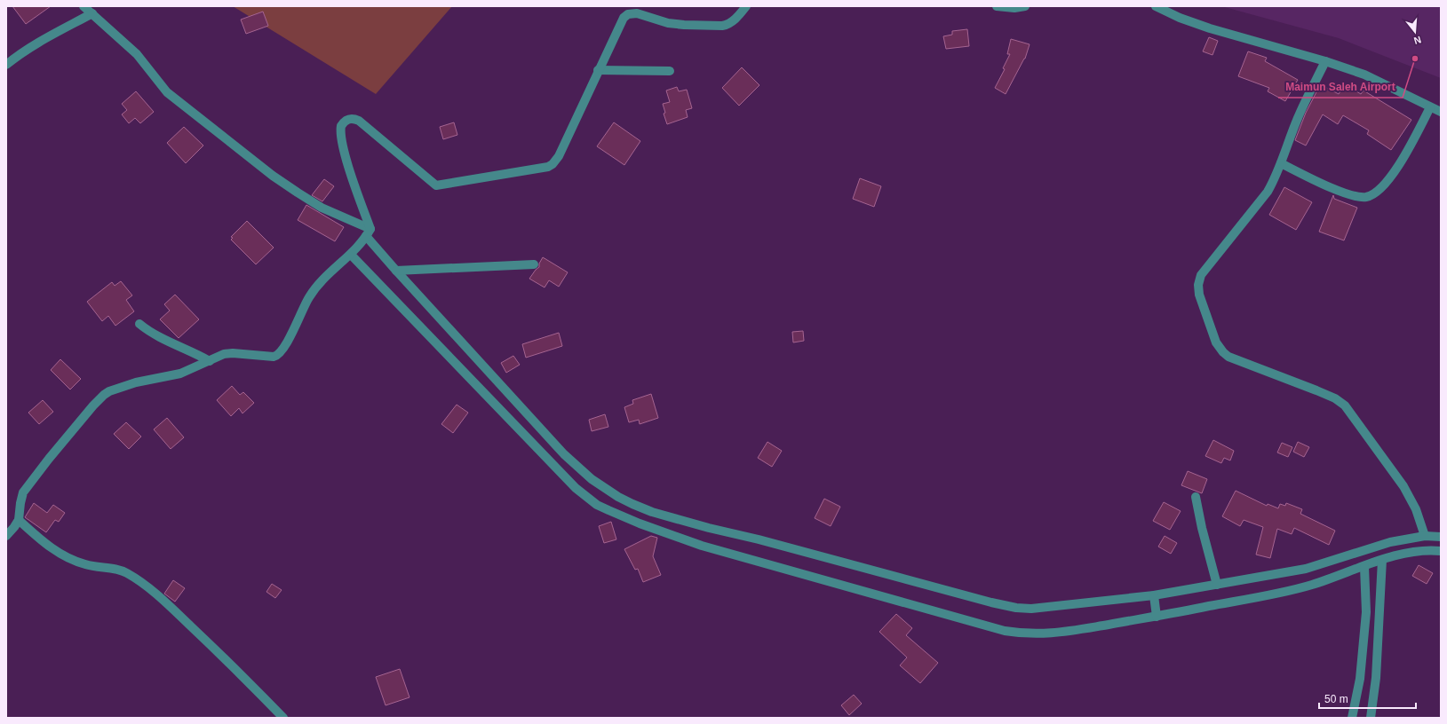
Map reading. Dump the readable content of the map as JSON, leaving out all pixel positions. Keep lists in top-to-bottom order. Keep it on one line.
{"places":["Maimun Saleh Airport"],"scale_bar":"50 m","north":"bottom"}
